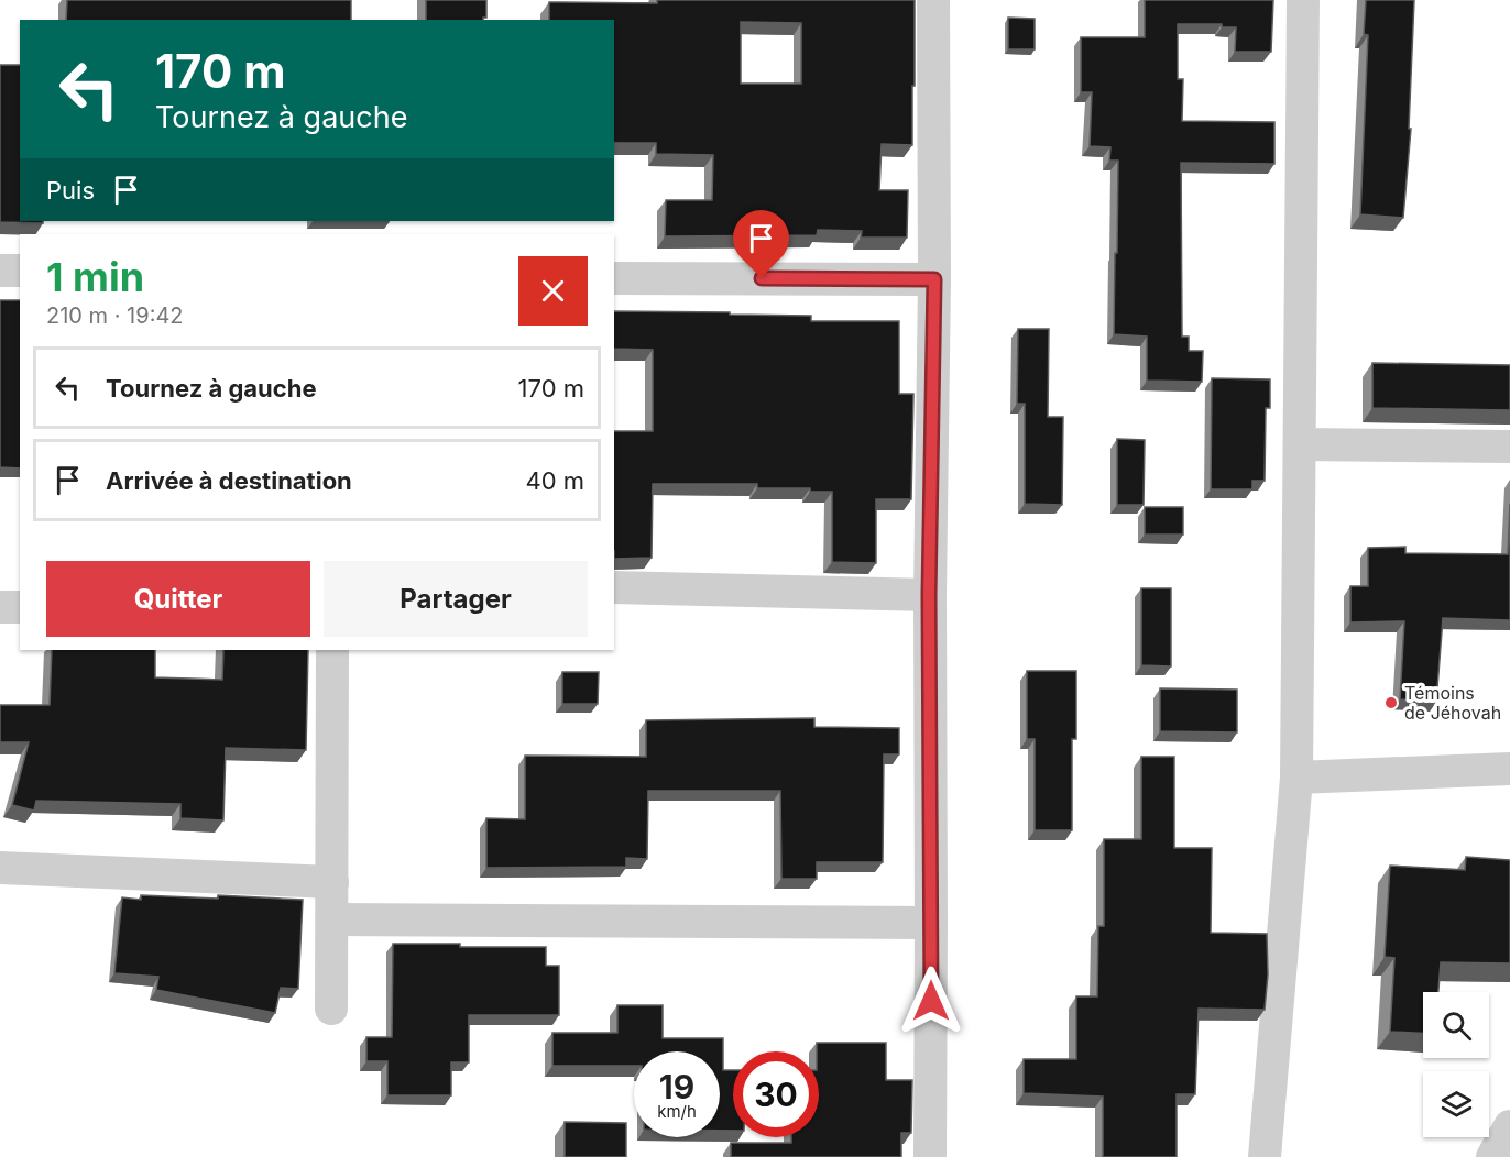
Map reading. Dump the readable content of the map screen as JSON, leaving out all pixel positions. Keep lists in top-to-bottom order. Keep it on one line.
{"places":["Témoins de Jéhovah"],"page":{"turn":["170 m","Tournez à gauche"],"then":"Puis","heading":["1 min","210 m · 19:42"],"list":[{"name":"Tournez à gauche","value":"170 m"},{"name":"Arrivée à destination","value":"40 m"}],"buttons":["Quitter","Partager"],"speed":"19 km/h","limit":"30"}}
